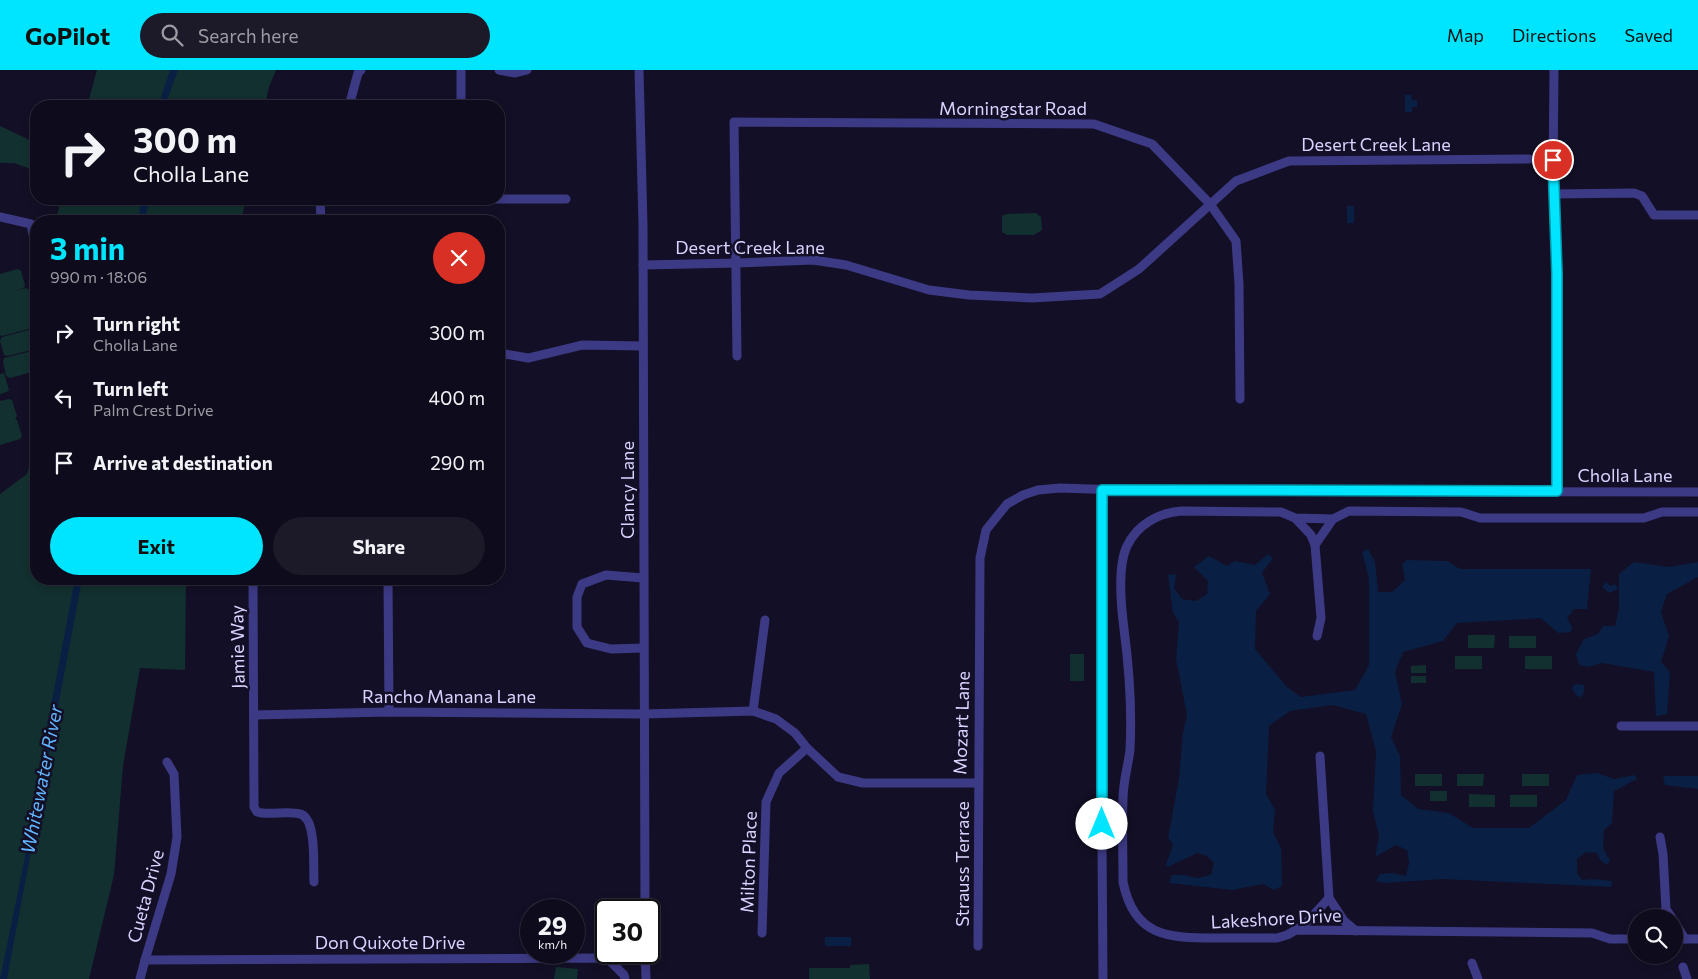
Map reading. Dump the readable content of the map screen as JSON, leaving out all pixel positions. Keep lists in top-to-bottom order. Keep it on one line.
{"streets":{"street":["Morningstar Road","Desert Creek Lane","Cholla Lane","Clancy Lane","Jamie Way","Rancho Manana Lane","Mozart Lane","Milton Place","Strauss Terrace","Cueta Drive","Lakeshore Drive","Don Quixote Drive"]},"crossings":[["Morningstar Road","Desert Creek Lane"],["Desert Creek Lane","Clancy Lane"],["Cholla Lane","Mozart Lane"],["Clancy Lane","Rancho Manana Lane"],["Clancy Lane","Mozart Lane"],["Jamie Way","Rancho Manana Lane"],["Rancho Manana Lane","Mozart Lane"],["Mozart Lane","Milton Place"],["Mozart Lane","Strauss Terrace"],["Cueta Drive","Don Quixote Drive"]],"water":["Whitewater River"],"page":{"header":"GoPilot","search":"Search here","nav":["Map","Directions","Saved"],"turn":["300 m","Cholla Lane"],"heading":["3 min","990 m · 18:06"],"list":[{"name":"Turn right","note":"Cholla Lane","value":"300 m"},{"name":"Turn left","note":"Palm Crest Drive","value":"400 m"},{"name":"Arrive at destination","value":"290 m"}],"buttons":["Exit","Share"],"speed":"29 km/h","limit":"30"}}
